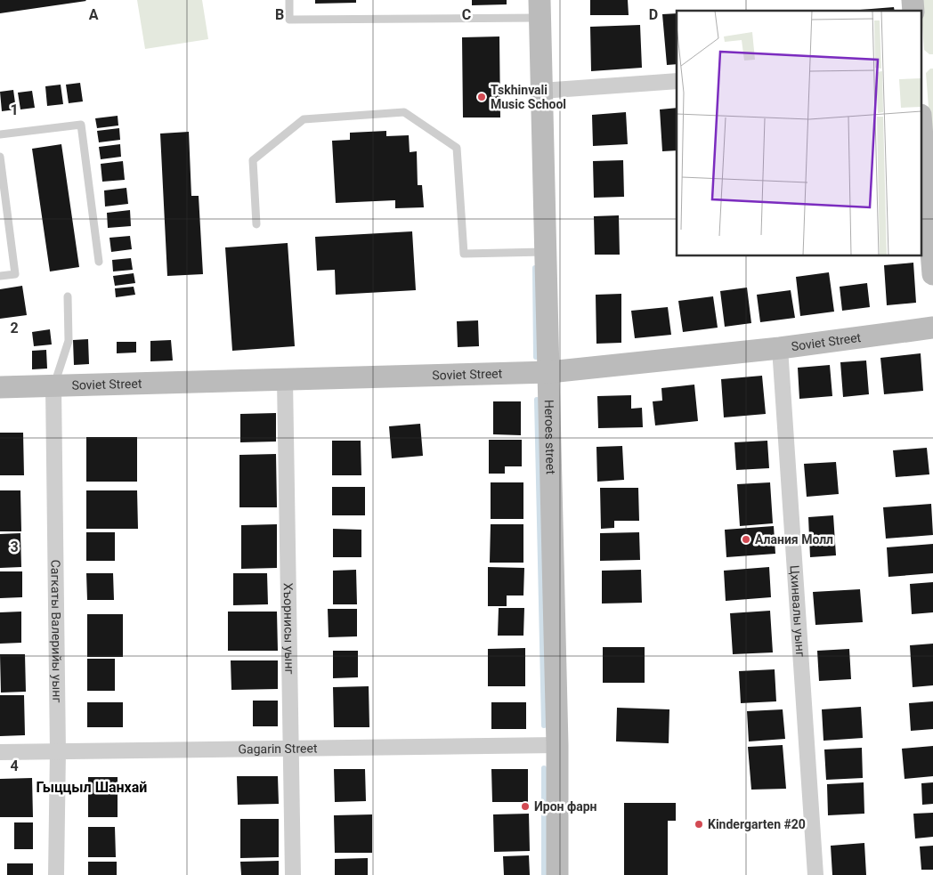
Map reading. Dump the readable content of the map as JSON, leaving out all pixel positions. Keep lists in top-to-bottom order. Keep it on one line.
{"streets":{"street":["Soviet Street","Heroes street","Цхинвалы уынг","Хъорнисы уынг","Сагкаты Валерийы уынг","Gagarin Street"]},"crossings":[["Soviet Street","Heroes street"],["Soviet Street","Цхинвалы уынг"],["Soviet Street","Хъорнисы уынг"],["Soviet Street","Сагкаты Валерийы уынг"],["Heroes street","Gagarin Street"],["Хъорнисы уынг","Gagarin Street"],["Сагкаты Валерийы уынг","Gagarin Street"]],"districts":["Гыццыл Шанхай"],"places":["Tskhinvali Music School","Алания Молл","Ирон фарн","Kindergarten #20"],"grid":{"columns":["A","B","C","D"],"rows":["1","2","3","4"]}}
